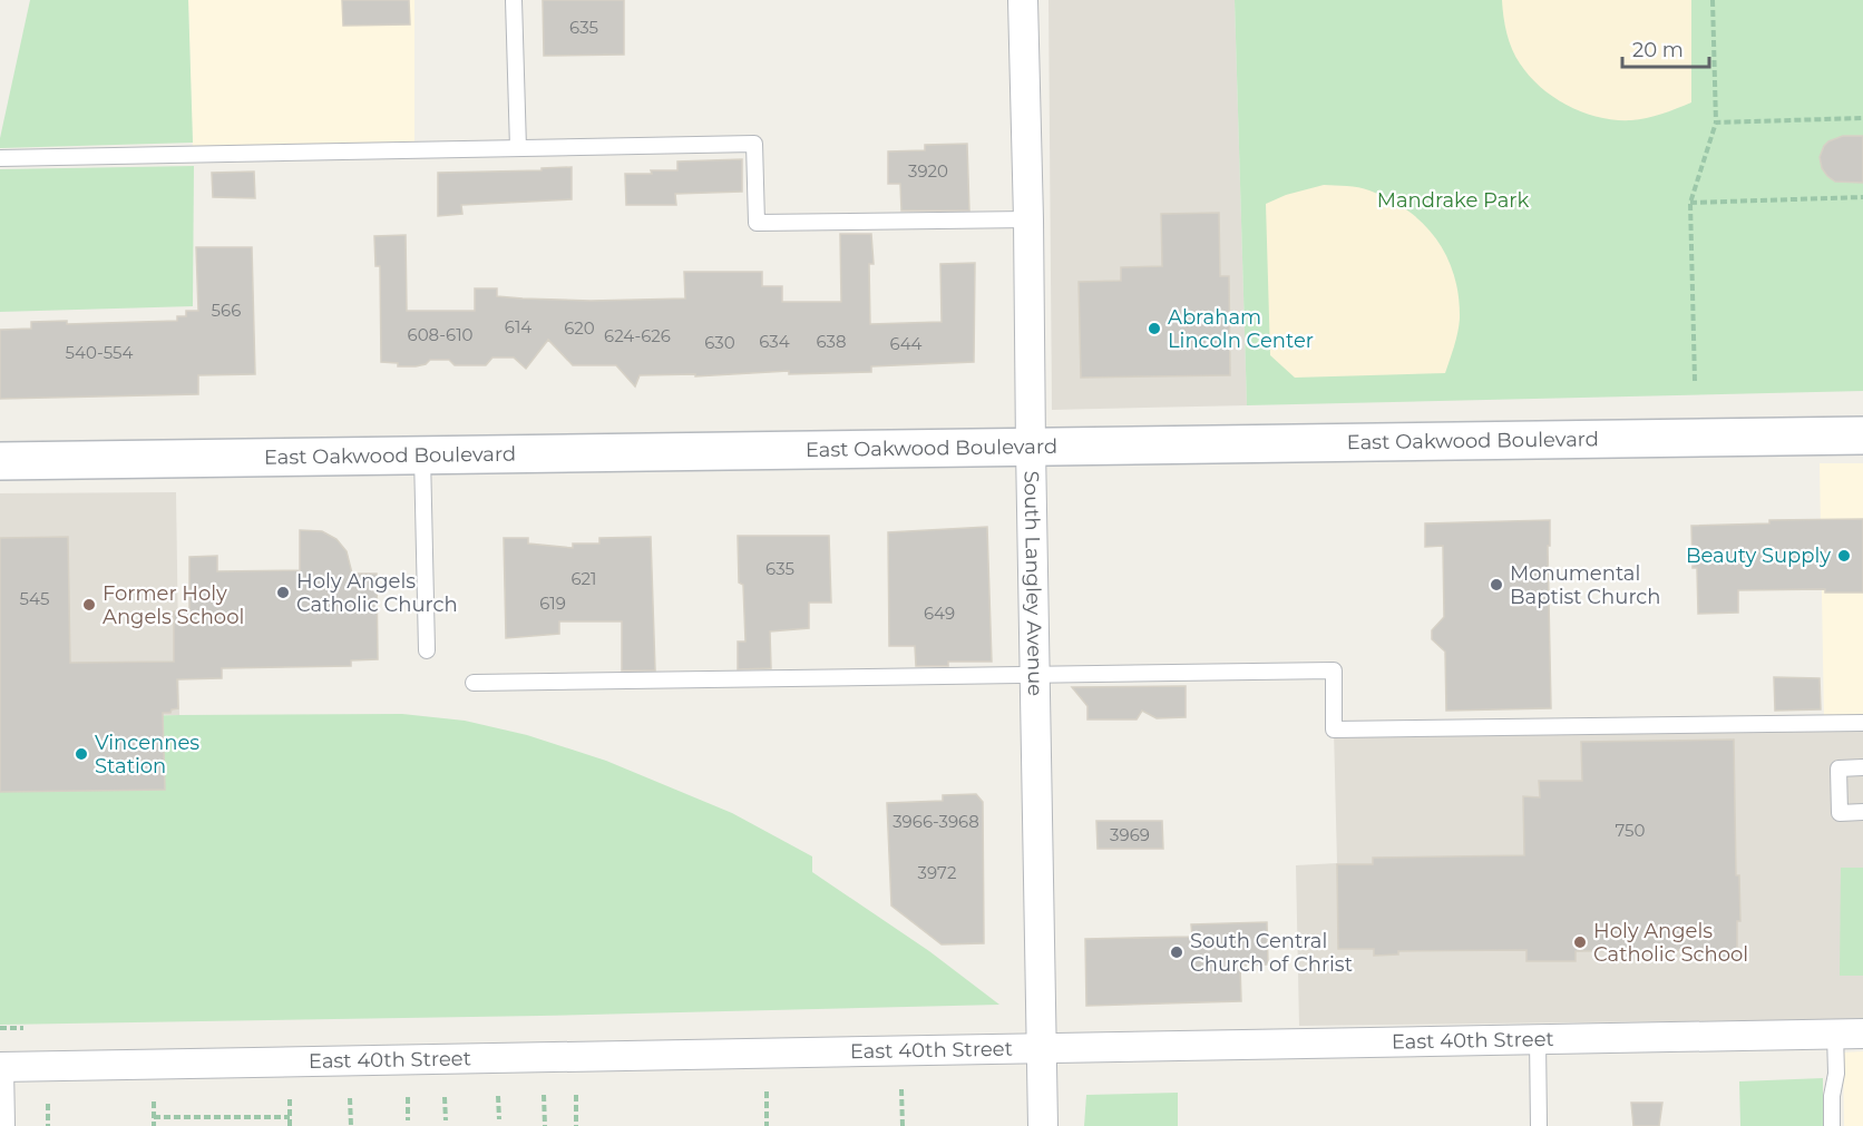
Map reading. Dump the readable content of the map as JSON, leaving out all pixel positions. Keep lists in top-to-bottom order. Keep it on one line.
{"streets":{"street":["East Oakwood Boulevard","South Langley Avenue","East 40th Street"]},"crossings":[["East Oakwood Boulevard","South Langley Avenue"],["South Langley Avenue","East 40th Street"]],"parks":["Mandrake Park"],"places":["Abraham Lincoln Center","Beauty Supply","Monumental Baptist Church","Holy Angels Catholic Church","Former Holy Angels School","Vincennes Station","Holy Angels Catholic School","South Central Church of Christ"],"house_numbers":["635","3920","566","614","620","608-610","624-626","634","638","630","644","540-554","635","621","545","619","649","3966-3968","750","3969","3972"],"scale_bar":"20 m"}
